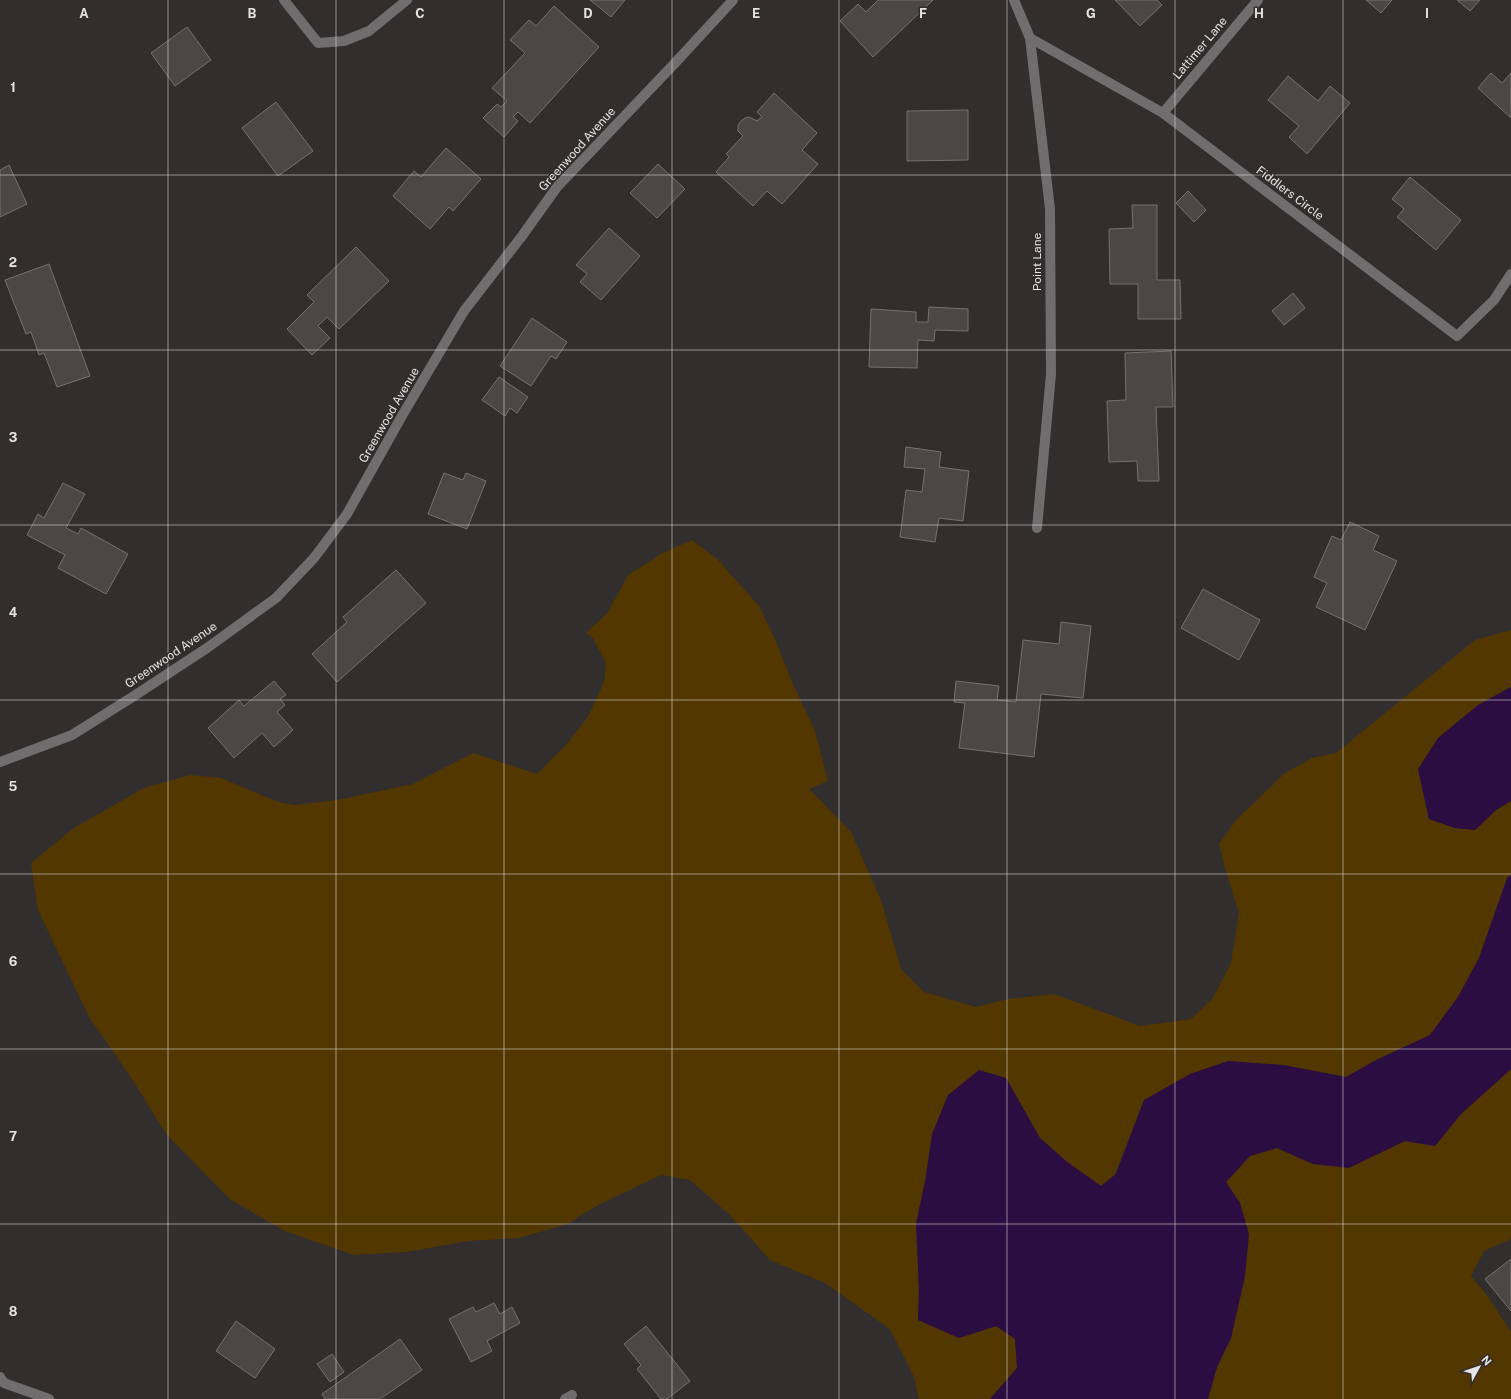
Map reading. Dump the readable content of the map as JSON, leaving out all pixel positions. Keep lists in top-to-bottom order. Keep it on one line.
{"streets":{"street":["Lattimer Lane","Greenwood Avenue","Fiddlers Circle","Point Lane"]},"crossings":[["Lattimer Lane","Fiddlers Circle"],["Fiddlers Circle","Point Lane"]],"north":"top right","grid":{"columns":["A","B","C","D","E","F","G","H","I"],"rows":["1","2","3","4","5","6","7","8"]}}
